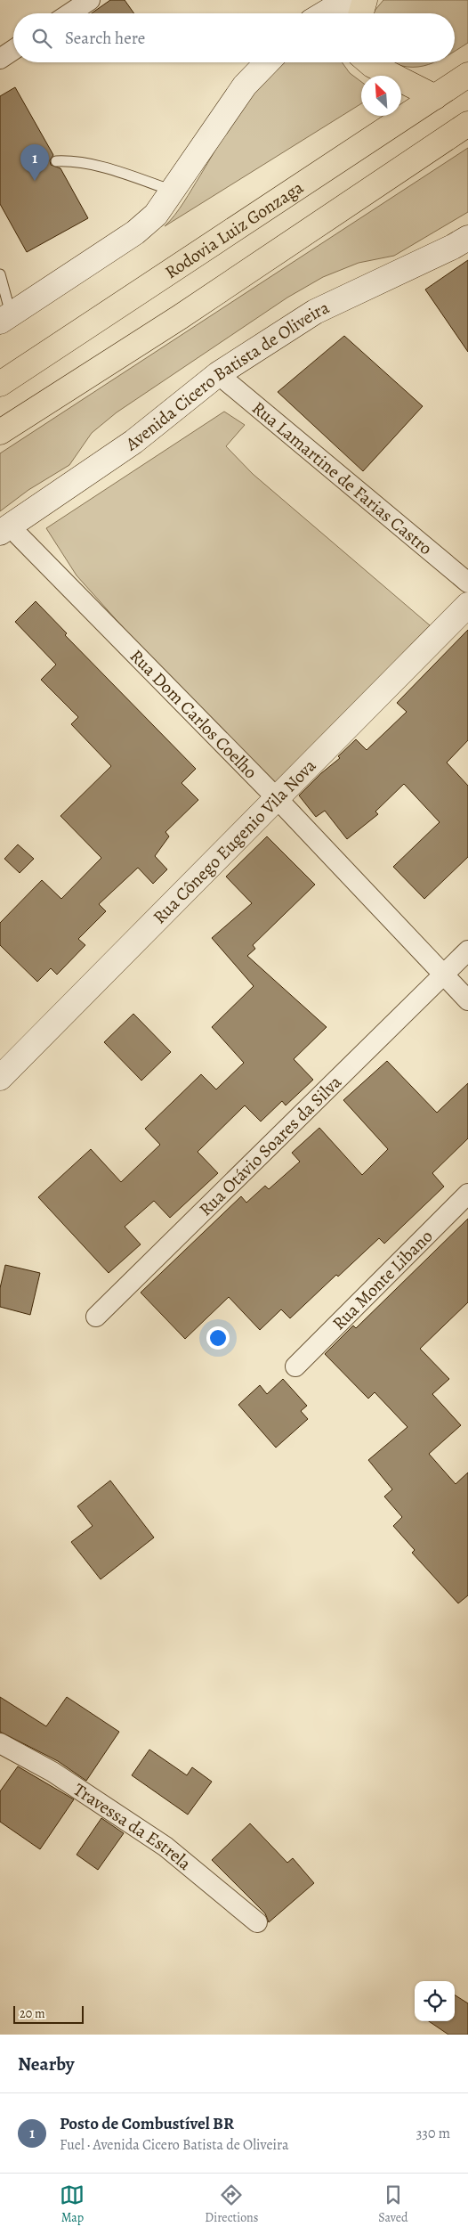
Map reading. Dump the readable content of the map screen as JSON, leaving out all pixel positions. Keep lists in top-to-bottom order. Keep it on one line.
{"streets":{"highway":["Rodovia Luiz Gonzaga"],"main road":["Avenida Cicero Batista de Oliveira","Rua Cônego Eugenio Vila Nova"],"street":["Rua Lamartine de Farias Castro","Rua Dom Carlos Coelho","Rua Otávio Soares da Silva","Rua Monte Libano","Travessa da Estrela"]},"crossings":[["Avenida Cicero Batista de Oliveira","Rua Lamartine de Farias Castro"],["Avenida Cicero Batista de Oliveira","Rua Dom Carlos Coelho"],["Rua Dom Carlos Coelho","Rua Cônego Eugenio Vila Nova"],["Rua Dom Carlos Coelho","Rua Otávio Soares da Silva"]],"scale_bar":"20 m","north":"top left","page":{"search":"Search here","pins":"1","scale":"20 m","heading":"Nearby","list":[{"mark":"1","name":"Posto de Combustível BR","note":"Fuel · Avenida Cicero Batista de Oliveira","value":"330 m"}],"nav":["Map","Directions","Saved"]}}
